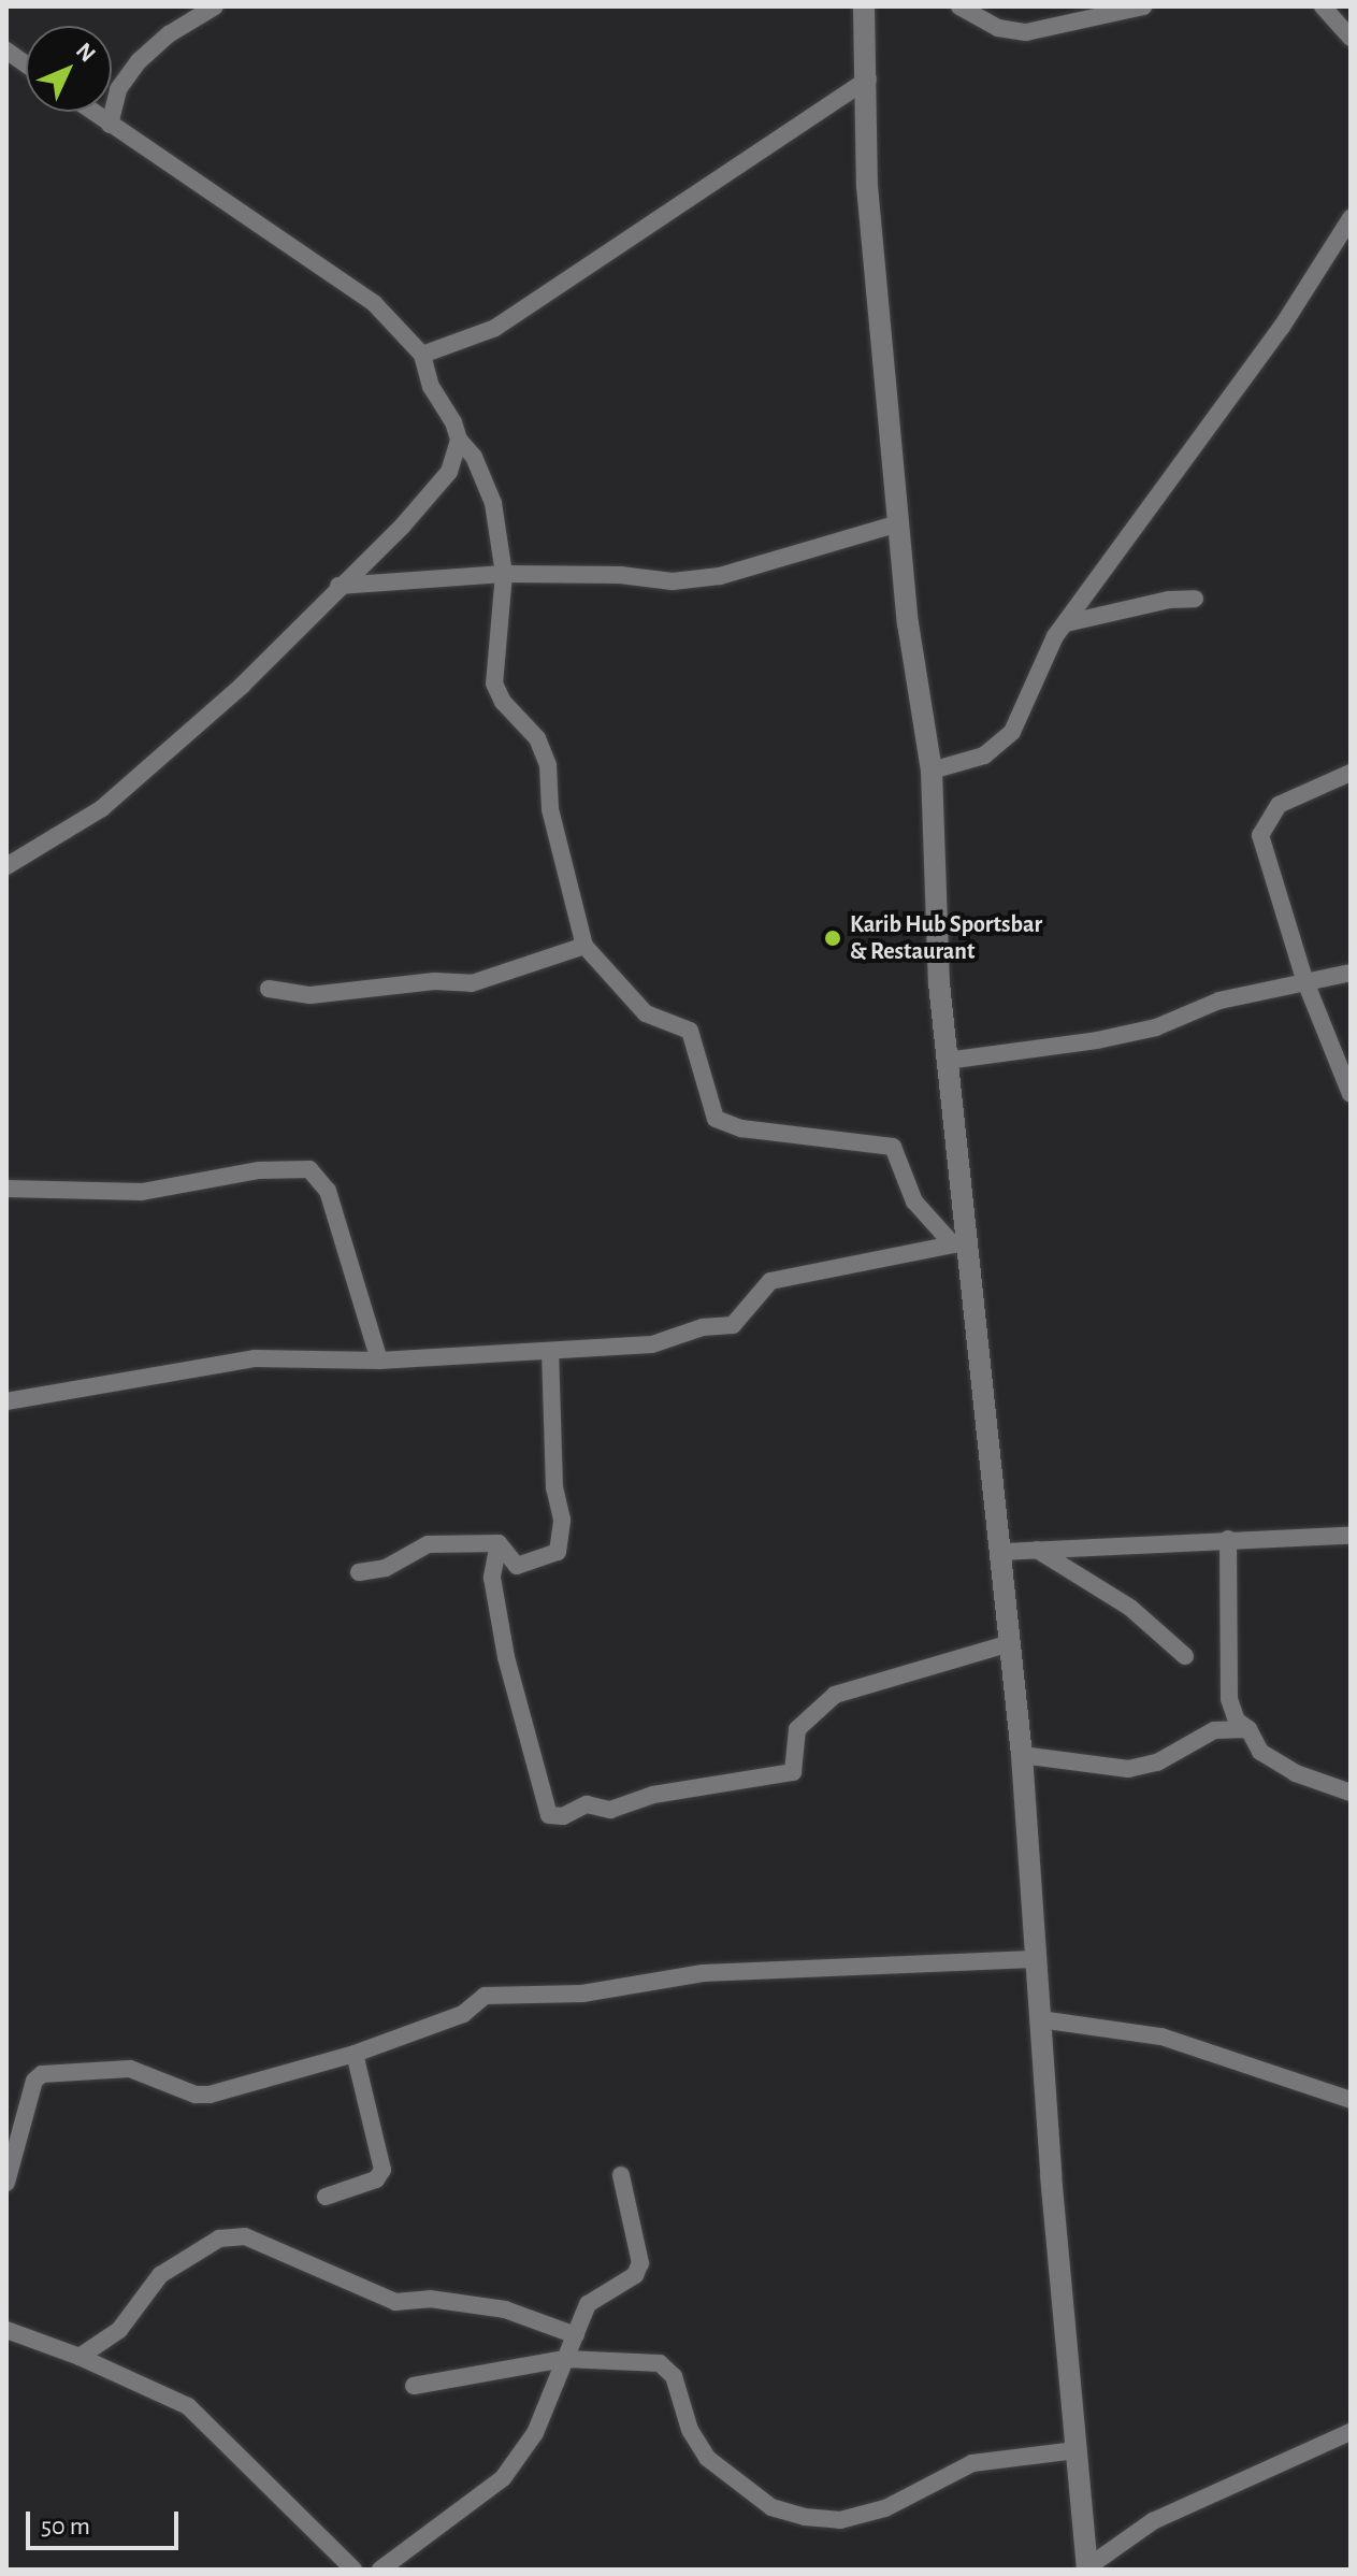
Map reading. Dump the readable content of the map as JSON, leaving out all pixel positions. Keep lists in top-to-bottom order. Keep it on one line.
{"places":["Karib Hub Sportsbar & Restaurant"],"scale_bar":"50 m","north":"top right"}
